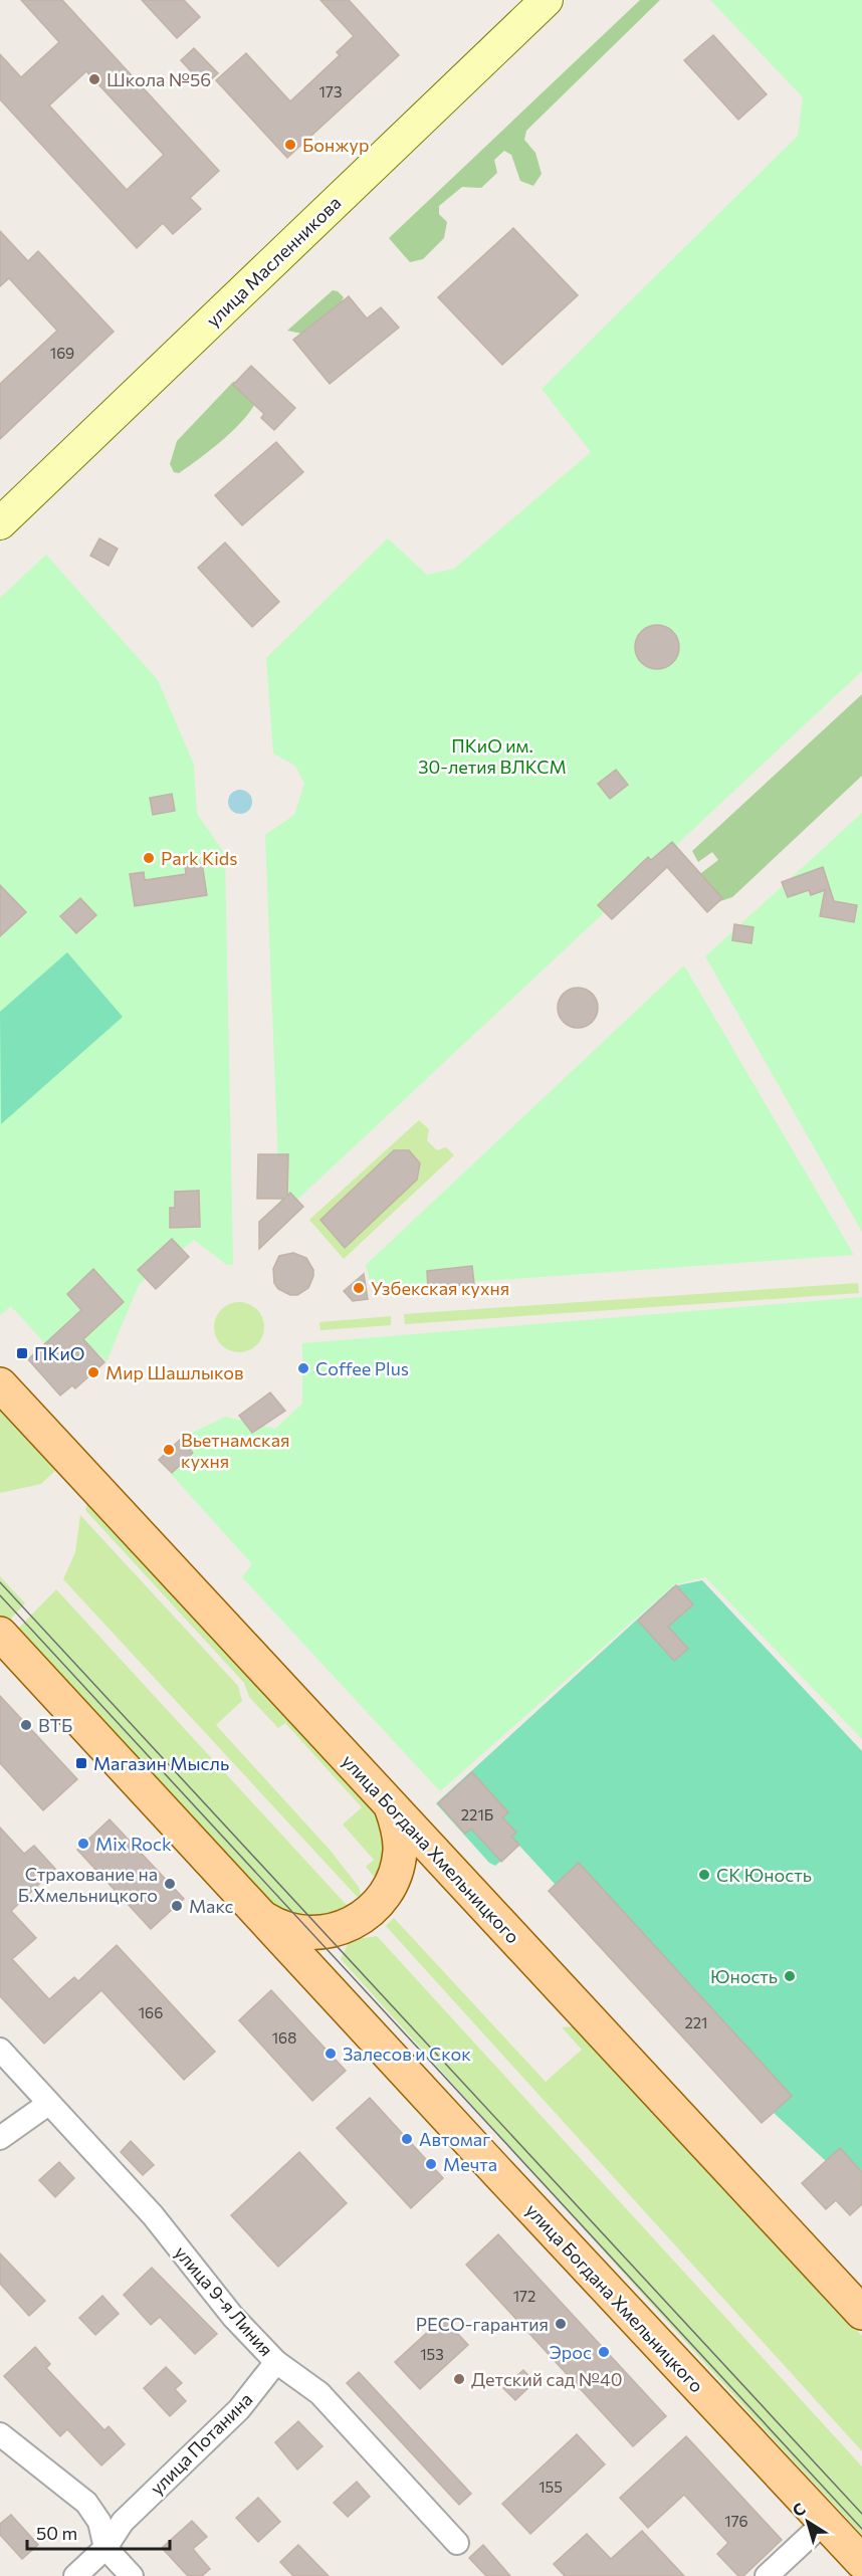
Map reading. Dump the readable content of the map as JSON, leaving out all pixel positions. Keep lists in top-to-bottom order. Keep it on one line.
{"streets":{"main road":["улица Масленникова","улица Богдана Хмельницкого"],"street":["улица 9-я Линия","улица Потанина"]},"crossings":[["улица 9-я Линия","улица Потанина"]],"parks":["ПКиО им. 30-летия ВЛКСМ"],"places":{"other":["Школа №56","Бонжур","Park Kids","Узбекская кухня","Coffee Plus","Мир Шашлыков","Вьетнамская кухня","ВТБ","Mix Rock","СК Юность","Страхование на Б.Хмельницкого","Макс","Юность","Залесов и Скок","Автомаг","Мечта","РЕСО-гарантия","Эрос","Детский сад №40"],"transit":["ПКиО","Магазин Мысль"]},"house_numbers":["173","169","221Б","166","221","168","172","153","155","176"],"scale_bar":"50 m","north":"top left"}
